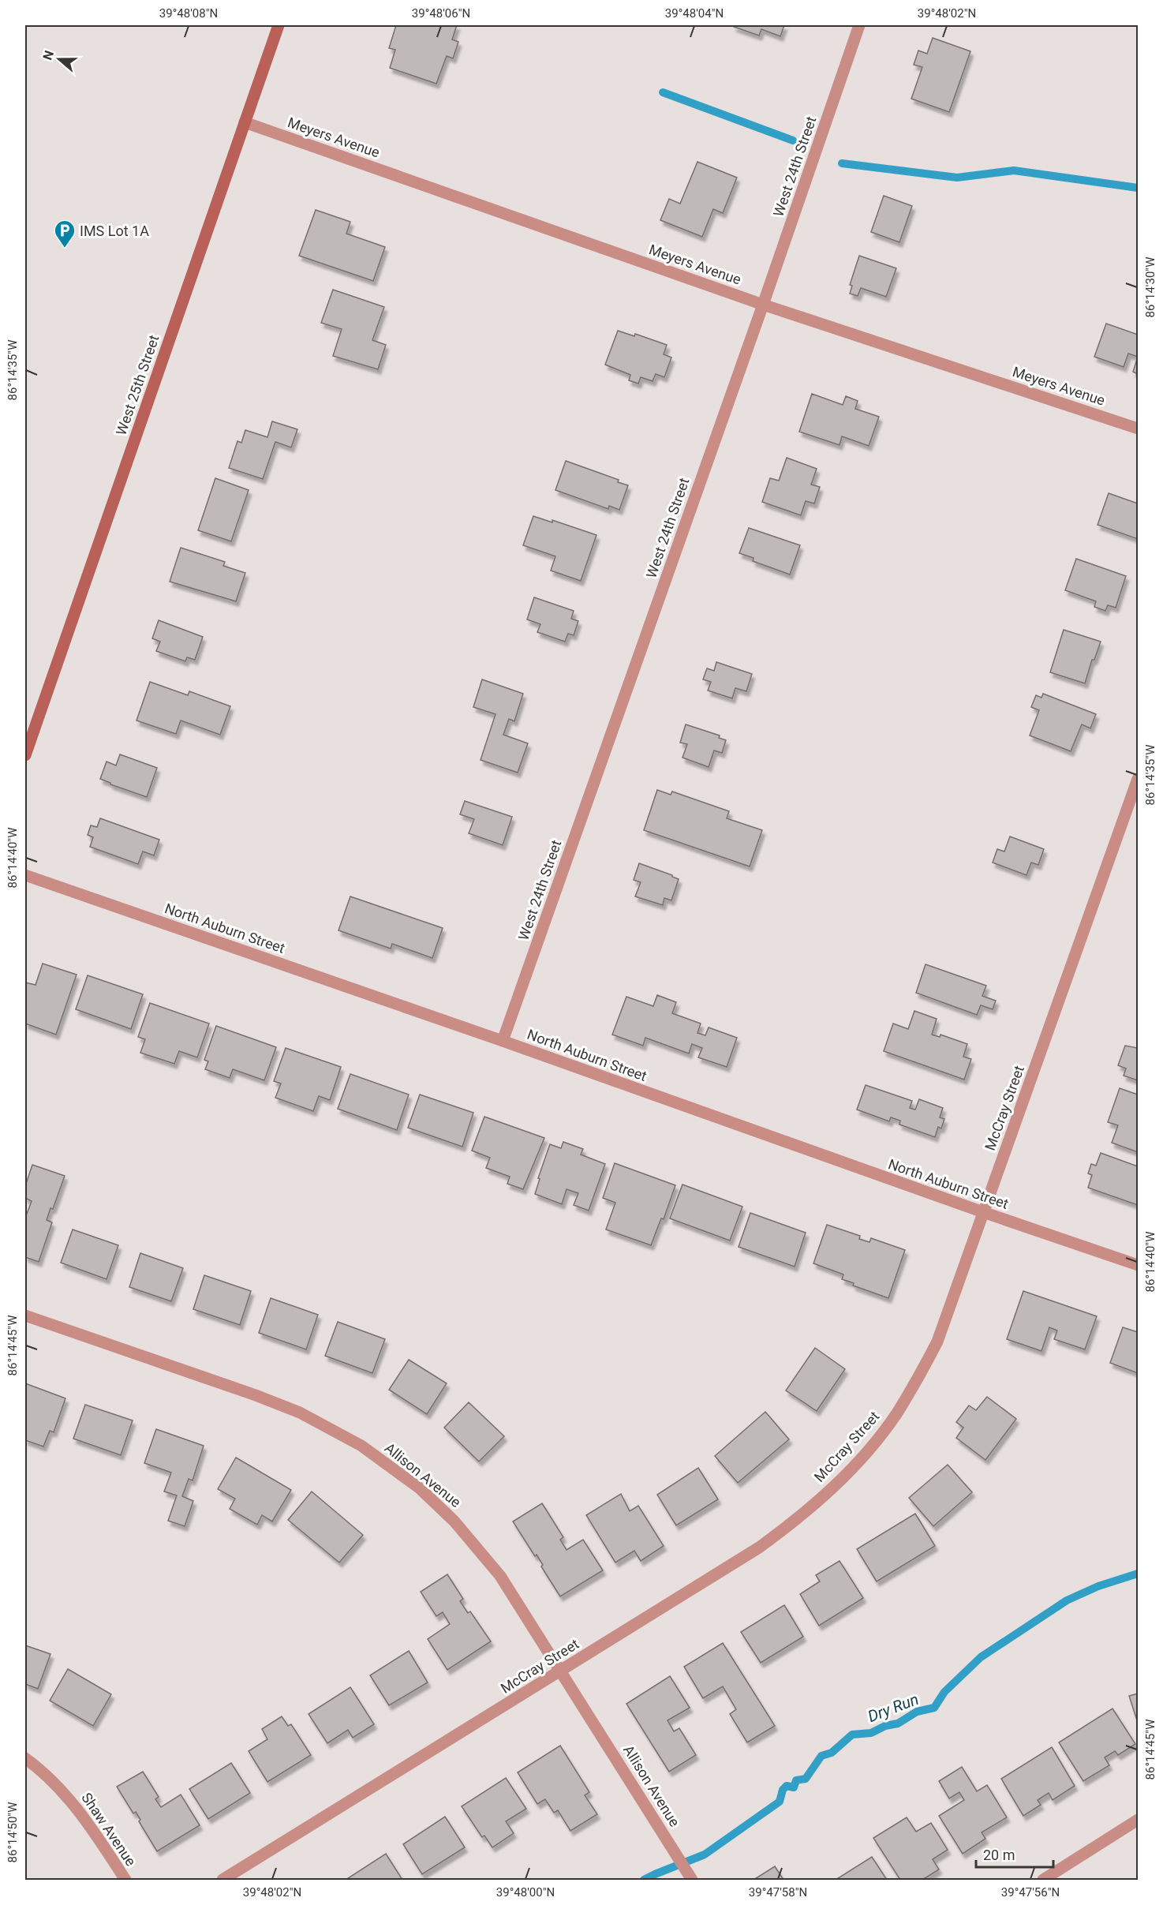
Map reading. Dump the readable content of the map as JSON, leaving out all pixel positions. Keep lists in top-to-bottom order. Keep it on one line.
{"streets":{"main road":["West 25th Street"],"street":["Meyers Avenue","West 24th Street","North Auburn Street","McCray Street","Allison Avenue","Shaw Avenue"]},"crossings":[["Meyers Avenue","West 24th Street"],["Meyers Avenue","West 25th Street"],["West 24th Street","North Auburn Street"],["North Auburn Street","McCray Street"],["McCray Street","Allison Avenue"]],"water":["Dry Run"],"places":{"parking":["IMS Lot 1A"]},"scale_bar":"20 m","north":"left","coordinates":["39°48'08\"N","39°48'06\"N","39°48'04\"N","39°48'02\"N","86°14'30\"W","86°14'35\"W","86°14'40\"W","86°14'45\"W","86°14'50\"W","39°48'00\"N","39°47'58\"N","39°47'56\"N"]}
